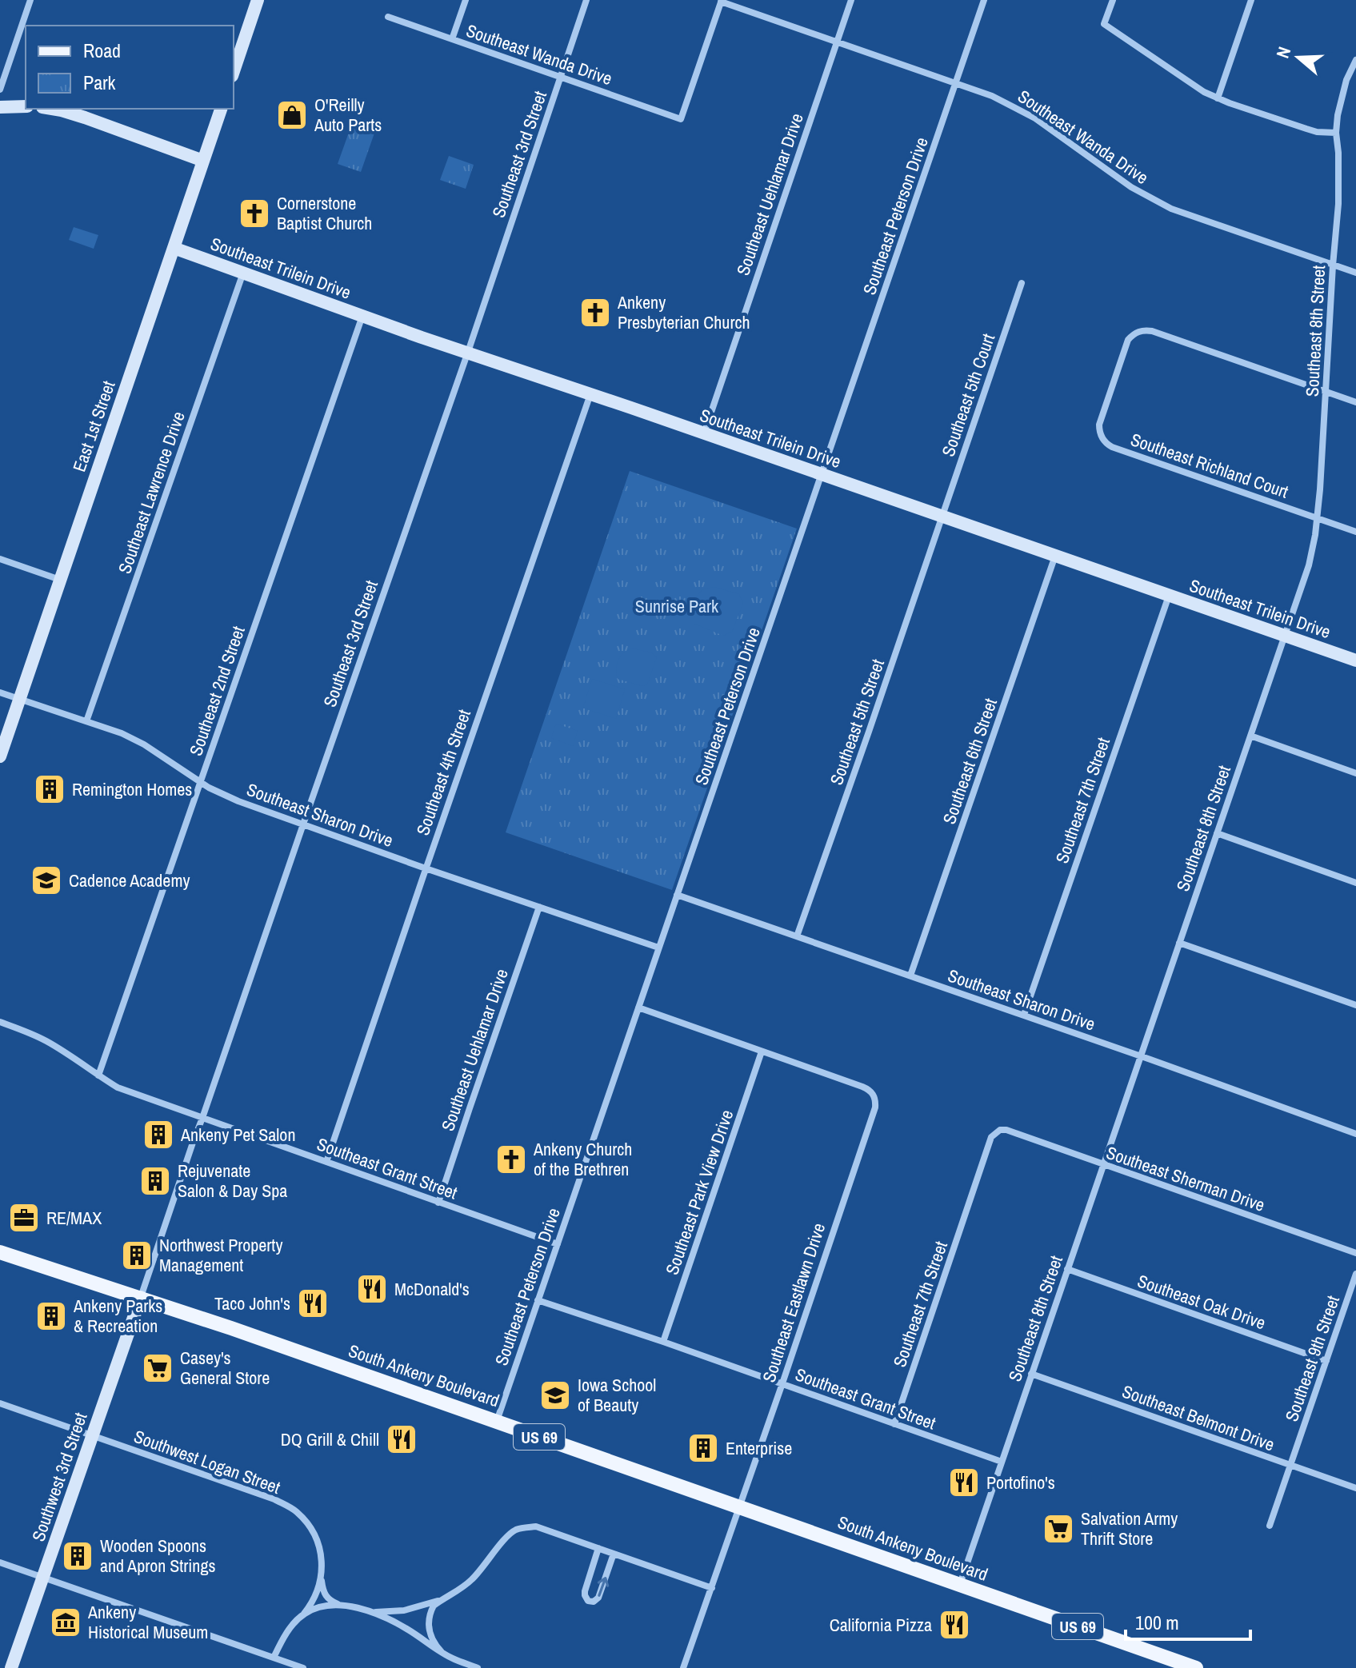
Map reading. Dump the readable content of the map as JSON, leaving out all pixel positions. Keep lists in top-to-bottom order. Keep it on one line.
{"streets":{"main road":["South Ankeny Boulevard","US 69"],"street":["Southeast Wanda Drive","Southeast 3rd Street","Southeast Uehlamar Drive","Southeast Peterson Drive","Southeast Trilein Drive","Southeast 8th Street","Southeast 5th Court","East 1st Street","Southeast Richland Court","Southeast Lawrence Drive","Southeast 2nd Street","Southeast 5th Street","Southeast 6th Street","Southeast 4th Street","Southeast 7th Street","Southeast Sharon Drive","Southeast Grant Street","Southeast Sherman Drive","Southeast Park View Drive","Southeast Oak Drive","Southeast Eastlawn Drive","Southeast 9th Street","Southeast Belmont Drive","Southwest Logan Street","Southwest 3rd Street"]},"crossings":[["Southeast Wanda Drive","Southeast 3rd Street"],["Southeast Wanda Drive","Southeast Uehlamar Drive"],["Southeast Wanda Drive","Southeast Peterson Drive"],["Southeast Wanda Drive","Southeast 8th Street"],["Southeast 3rd Street","Southeast Trilein Drive"],["Southeast 3rd Street","Southeast Sharon Drive"],["Southeast 3rd Street","Southeast Grant Street"],["Southeast 3rd Street","South Ankeny Boulevard"],["Southeast 3rd Street","Southwest 3rd Street"],["Southeast Uehlamar Drive","Southeast Trilein Drive"],["Southeast Uehlamar Drive","Southeast Sharon Drive"],["Southeast Uehlamar Drive","Southeast Grant Street"],["Southeast Peterson Drive","Southeast Trilein Drive"],["Southeast Peterson Drive","Southeast Sharon Drive"],["Southeast Peterson Drive","Southeast Grant Street"],["Southeast Peterson Drive","South Ankeny Boulevard"],["Southeast Trilein Drive","Southeast 8th Street"],["Southeast Trilein Drive","Southeast 5th Court"],["Southeast Trilein Drive","East 1st Street"],["Southeast Trilein Drive","Southeast Lawrence Drive"],["Southeast Trilein Drive","Southeast 2nd Street"],["Southeast Trilein Drive","Southeast 5th Street"],["Southeast Trilein Drive","Southeast 6th Street"],["Southeast Trilein Drive","Southeast 4th Street"],["Southeast Trilein Drive","Southeast 7th Street"],["Southeast 8th Street","Southeast Richland Court"],["Southeast 8th Street","Southeast Sharon Drive"],["Southeast 8th Street","Southeast Grant Street"],["Southeast 8th Street","Southeast Sherman Drive"],["Southeast 8th Street","Southeast Oak Drive"],["Southeast 8th Street","South Ankeny Boulevard"],["Southeast 8th Street","Southeast Belmont Drive"],["Southeast 5th Court","Southeast 5th Street"],["East 1st Street","Southeast Sharon Drive"],["Southeast Lawrence Drive","Southeast Sharon Drive"],["Southeast 2nd Street","Southeast Sharon Drive"],["Southeast 2nd Street","Southeast Grant Street"],["Southeast 5th Street","Southeast Sharon Drive"],["Southeast 6th Street","Southeast Sharon Drive"],["Southeast 4th Street","Southeast Sharon Drive"],["Southeast 4th Street","Southeast Grant Street"],["Southeast 7th Street","Southeast Sharon Drive"],["Southeast 7th Street","Southeast Grant Street"],["Southeast 7th Street","Southeast Sherman Drive"],["Southeast Grant Street","Southeast Park View Drive"],["Southeast Grant Street","Southeast Eastlawn Drive"],["Southeast Park View Drive","Southeast Eastlawn Drive"],["Southeast Oak Drive","Southeast 9th Street"],["Southeast Eastlawn Drive","South Ankeny Boulevard"],["Southeast 9th Street","Southeast Belmont Drive"],["South Ankeny Boulevard","Southwest 3rd Street"],["Southwest Logan Street","Southwest 3rd Street"]],"parks":["Sunrise Park"],"places":{"shop":["O'Reilly Auto Parts"],"church":["Cornerstone Baptist Church","Ankeny Presbyterian Church","Ankeny Church of the Brethren"],"building":["Remington Homes","Ankeny Pet Salon","Rejuvenate Salon & Day Spa","Northwest Property Management","Ankeny Parks & Recreation","Enterprise","Wooden Spoons and Apron Strings"],"school or university":["Cadence Academy","Iowa School of Beauty"],"office":["RE/MAX"],"restaurant":["McDonald's","Taco John's","DQ Grill & Chill","Portofino's","California Pizza"],"supermarket":["Casey's General Store","Salvation Army Thrift Store"],"museum":["Ankeny Historical Museum"]},"legend":["Road","Park"],"scale_bar":"100 m","north":"left"}
